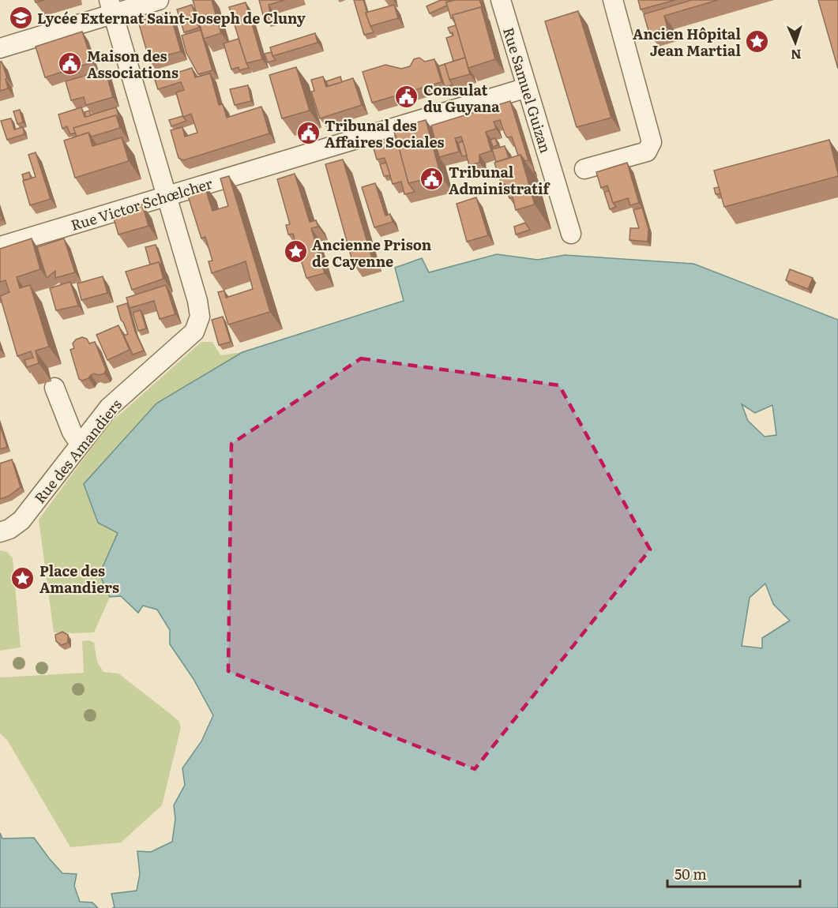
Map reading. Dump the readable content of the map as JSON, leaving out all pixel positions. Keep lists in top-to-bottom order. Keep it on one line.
{"streets":{"street":["Rue Samuel Guizan","Rue Victor Schœlcher","Rue des Amandiers"]},"crossings":[["Rue Samuel Guizan","Rue Victor Schœlcher"],["Rue Victor Schœlcher","Rue des Amandiers"]],"places":{"school or university":["Lycée Externat Saint-Joseph de Cluny"],"place":["Ancien Hôpital Jean Martial","Ancienne Prison de Cayenne","Place des Amandiers"],"public building":["Maison des Associations","Consulat du Guyana","Tribunal des Affaires Sociales","Tribunal Administratif"]},"scale_bar":"50 m","north":"bottom"}
